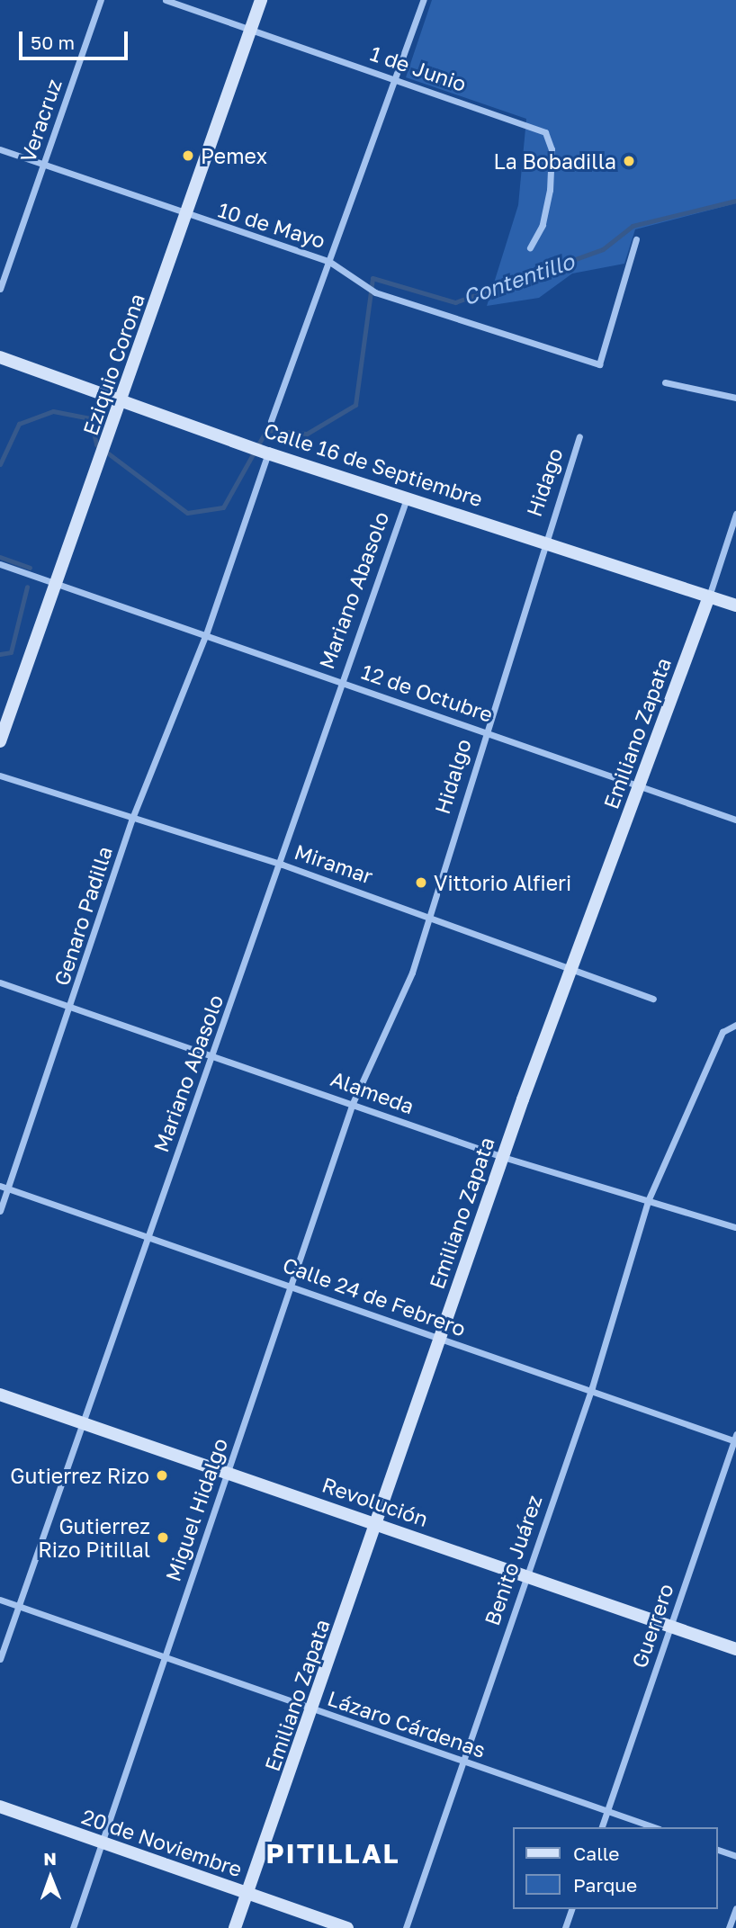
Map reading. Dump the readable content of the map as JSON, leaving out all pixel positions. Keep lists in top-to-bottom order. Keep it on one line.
{"streets":{"street":["1 de Junio","Veracruz","10 de Mayo","Eziquio Corona","Calle 16 de Septiembre","Hidago","Mariano Abasolo","12 de Octubre","Emiliano Zapata","Hidalgo","Miramar","Genaro Padilla","Alameda","Calle 24 de Febrero","Revolución","Miguel Hidalgo","Benito Juárez","Guerrero","Lázaro Cárdenas","20 de Noviembre"]},"crossings":[["1 de Junio","Eziquio Corona"],["Veracruz","10 de Mayo"],["10 de Mayo","Eziquio Corona"],["Eziquio Corona","Calle 16 de Septiembre"],["Eziquio Corona","12 de Octubre"],["Calle 16 de Septiembre","Hidago"],["Calle 16 de Septiembre","Mariano Abasolo"],["Calle 16 de Septiembre","Emiliano Zapata"],["Calle 16 de Septiembre","Hidalgo"],["Calle 16 de Septiembre","Genaro Padilla"],["Hidago","Hidalgo"],["Mariano Abasolo","12 de Octubre"],["Mariano Abasolo","Miramar"],["Mariano Abasolo","Alameda"],["Mariano Abasolo","Calle 24 de Febrero"],["Mariano Abasolo","Revolución"],["Mariano Abasolo","Lázaro Cárdenas"],["12 de Octubre","Emiliano Zapata"],["12 de Octubre","Hidalgo"],["12 de Octubre","Genaro Padilla"],["Emiliano Zapata","Miramar"],["Emiliano Zapata","Alameda"],["Emiliano Zapata","Calle 24 de Febrero"],["Emiliano Zapata","Revolución"],["Emiliano Zapata","Lázaro Cárdenas"],["Emiliano Zapata","20 de Noviembre"],["Hidalgo","Miramar"],["Hidalgo","Alameda"],["Hidalgo","Miguel Hidalgo"],["Miramar","Genaro Padilla"],["Genaro Padilla","Alameda"],["Genaro Padilla","Calle 24 de Febrero"],["Alameda","Miguel Hidalgo"],["Alameda","Benito Juárez"],["Calle 24 de Febrero","Miguel Hidalgo"],["Calle 24 de Febrero","Benito Juárez"],["Calle 24 de Febrero","Guerrero"],["Revolución","Miguel Hidalgo"],["Revolución","Benito Juárez"],["Revolución","Guerrero"],["Miguel Hidalgo","Lázaro Cárdenas"],["Miguel Hidalgo","20 de Noviembre"],["Benito Juárez","Lázaro Cárdenas"],["Guerrero","Lázaro Cárdenas"]],"districts":["PITILLAL"],"water":["Contentillo"],"places":["Pemex","La Bobadilla","Vittorio Alfieri","Gutierrez Rizo","Gutierrez Rizo Pitillal"],"legend":["Calle","Parque"],"scale_bar":"50 m","north":"top"}
